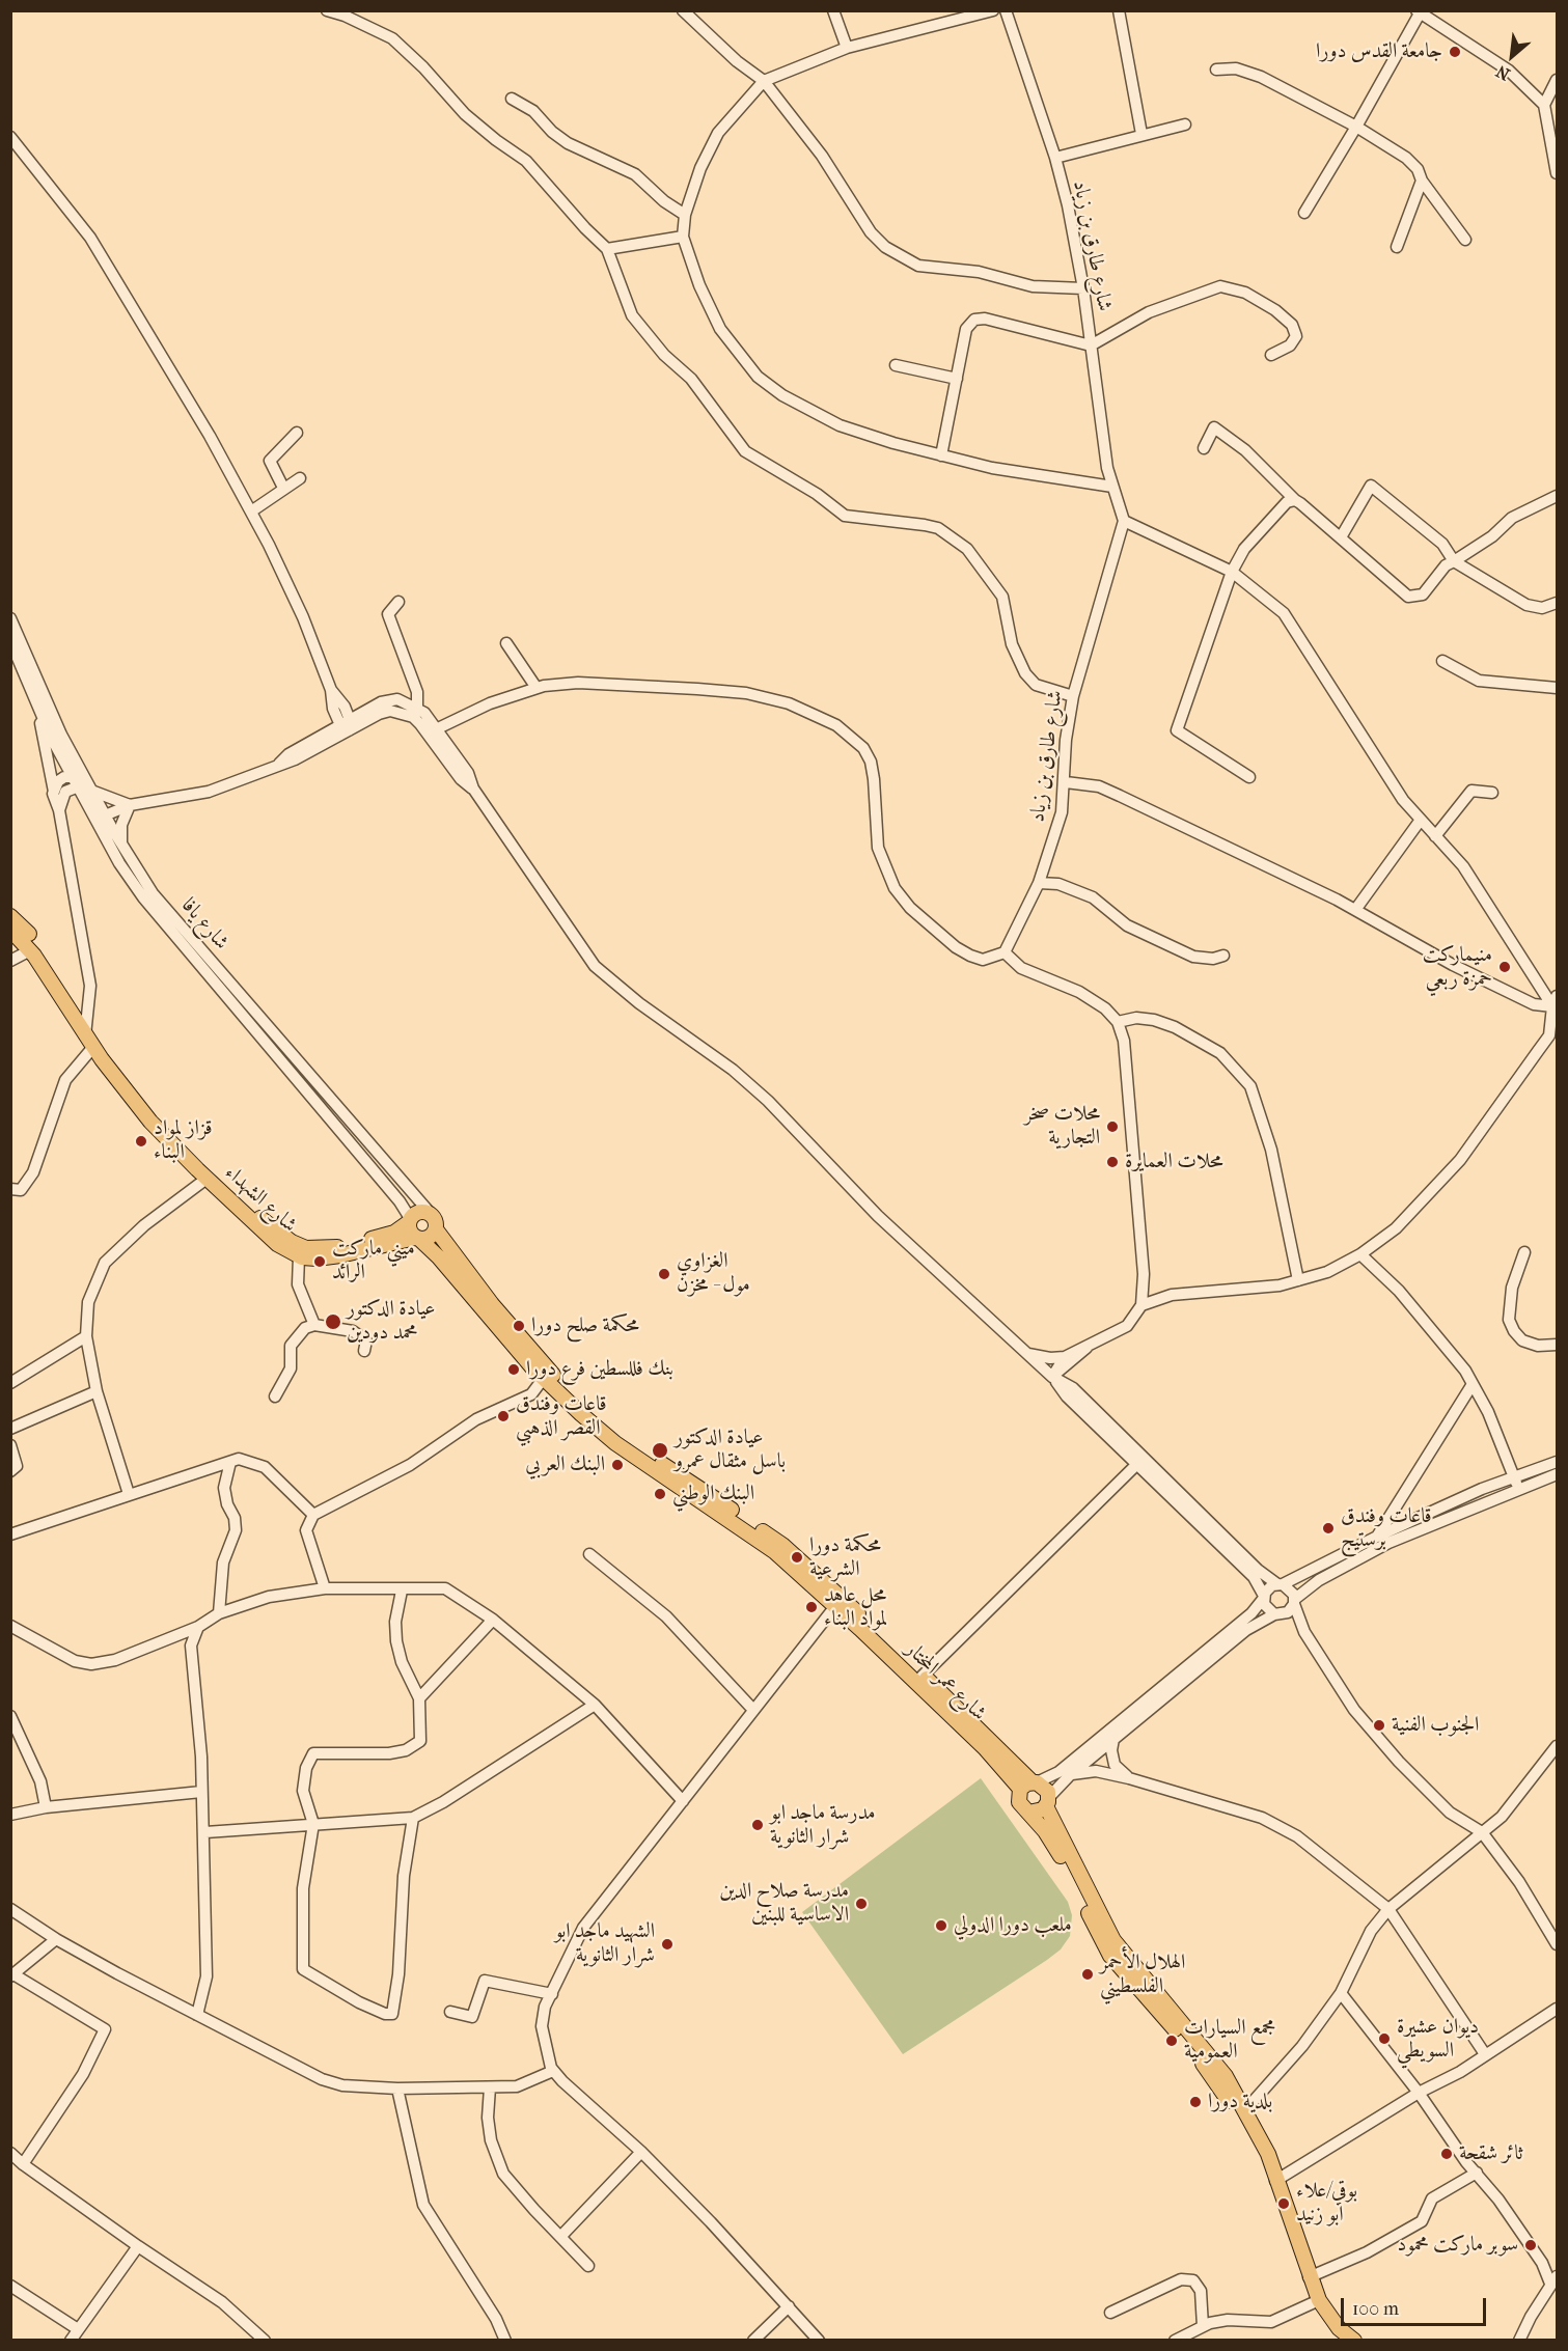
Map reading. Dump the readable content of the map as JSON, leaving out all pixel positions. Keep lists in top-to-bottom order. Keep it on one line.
{"streets":{"main road":["شارع الشهداء","شارع عمر المختار"],"street":["شارع طارق بن زياد","شارع يافا"]},"crossings":[["شارع يافا","شارع الشهداء"],["شارع يافا","شارع عمر المختار"],["شارع الشهداء","شارع عمر المختار"]],"places":["جامعة القدس دورا","منيماركت حمزة ربعي","محلات صخر التجارية","قزاز لمواد البناء","محلات العمايرة","ميني ماركت الرائد","الغزاوي مول - مخزن","عيادة الدكتور محمد دودين","محكمة صلح دورا","بنك فللسطين فرع دورا","قاعات وفندق القصر الذهبي","عيادة الدكتور باسل مثقال عمرو","البنك العربي","البنك الوطني","قاعات وفندق برستيج","محكمة دورا الشرعية","محل عاهد لمواد البناء","الجنوب الفنية","مدرسة ماجد ابو شرار الثانوية","مدرسة صلاح الدين الاساسية للبنين","ملعب دورا الدولي","الشهيد ماجد ابو شرار الثانوية","الهلال الأحمر الفلسطيني","ديوان عشيرة السويطي","مجمع السيارات العمومية","بلدية دورا","ثائر شقحة","بوقي/علاء ابو زنيد","سوبر ماركت محمود"],"scale_bar":"100 m","north":"bottom left"}
